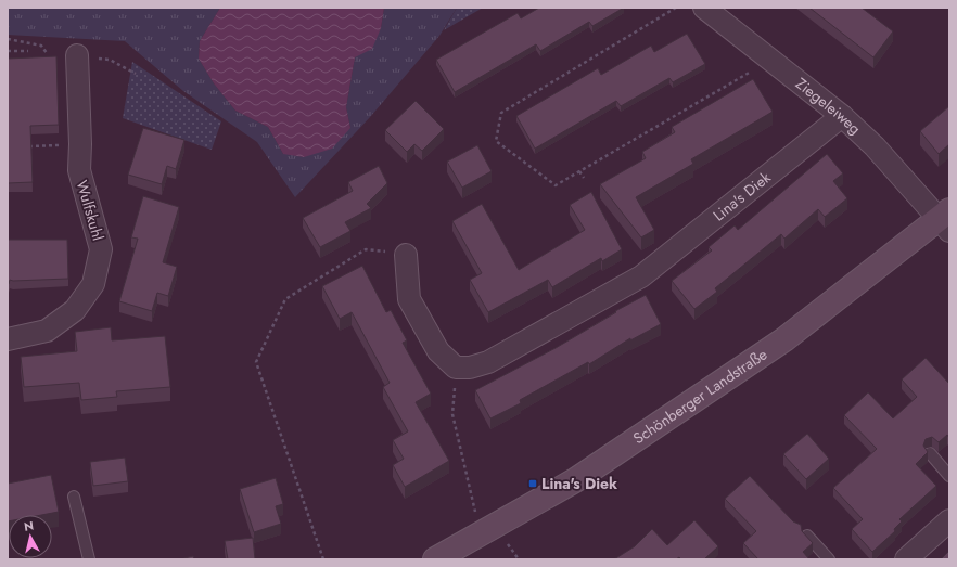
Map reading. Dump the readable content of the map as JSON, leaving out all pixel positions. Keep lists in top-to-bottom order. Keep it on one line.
{"streets":{"main road":["Schönberger Landstraße"],"street":["Ziegeleiweg","Lina's Diek","Wulfskuhl"]},"crossings":[["Ziegeleiweg","Lina's Diek"],["Ziegeleiweg","Schönberger Landstraße"]],"places":{"transit":["Lina's Diek"]},"north":"top"}
